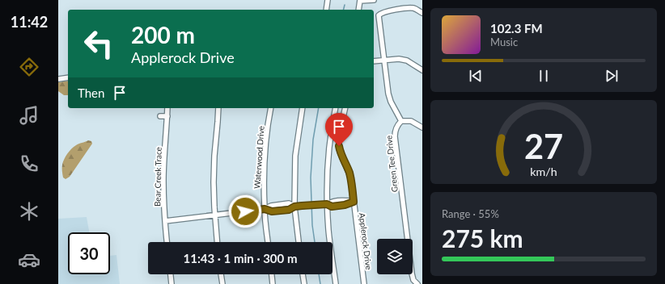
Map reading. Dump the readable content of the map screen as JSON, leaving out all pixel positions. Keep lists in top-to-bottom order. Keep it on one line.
{"streets":{"street":["Waterwood Drive","Green Tee Drive","Bear Creek Trace","Applerock Drive"]},"page":{"tabs":"11:42","turn":["200 m","Applerock Drive"],"song":["102.3 FM","Music"],"then":"Then","tile":["Range · 55%","275 km"],"limit":"30","trip":"11:43 · 1 min · 300 m","gauge":["27","km/h"]}}
